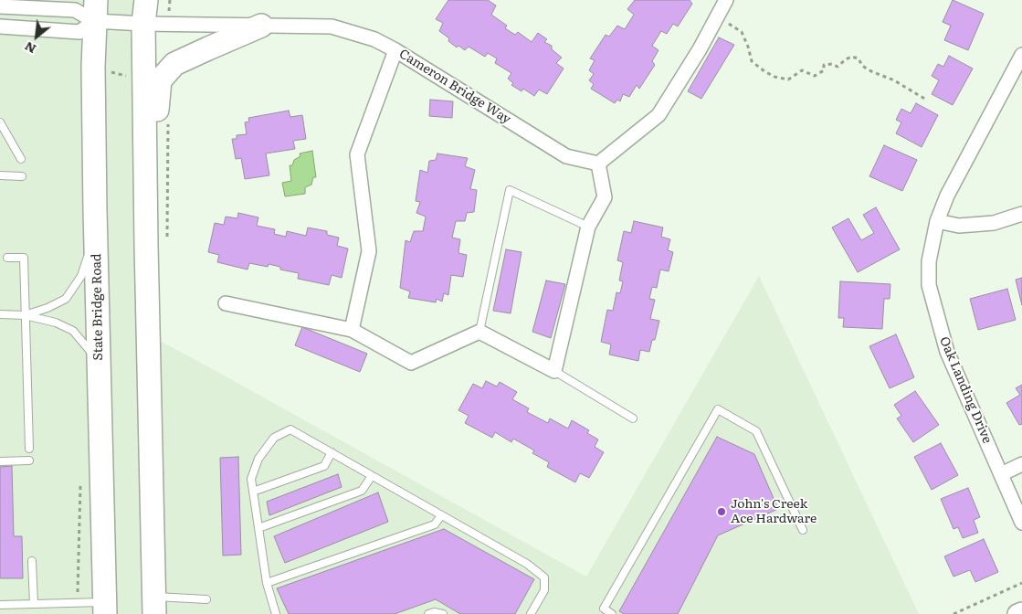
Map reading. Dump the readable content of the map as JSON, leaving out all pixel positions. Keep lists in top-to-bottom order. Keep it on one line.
{"streets":{"highway":["State Bridge Road"],"street":["Cameron Bridge Way","Oak Landing Drive"]},"crossings":[["Cameron Bridge Way","State Bridge Road"]],"places":["John's Creek Ace Hardware"],"north":"bottom left"}
